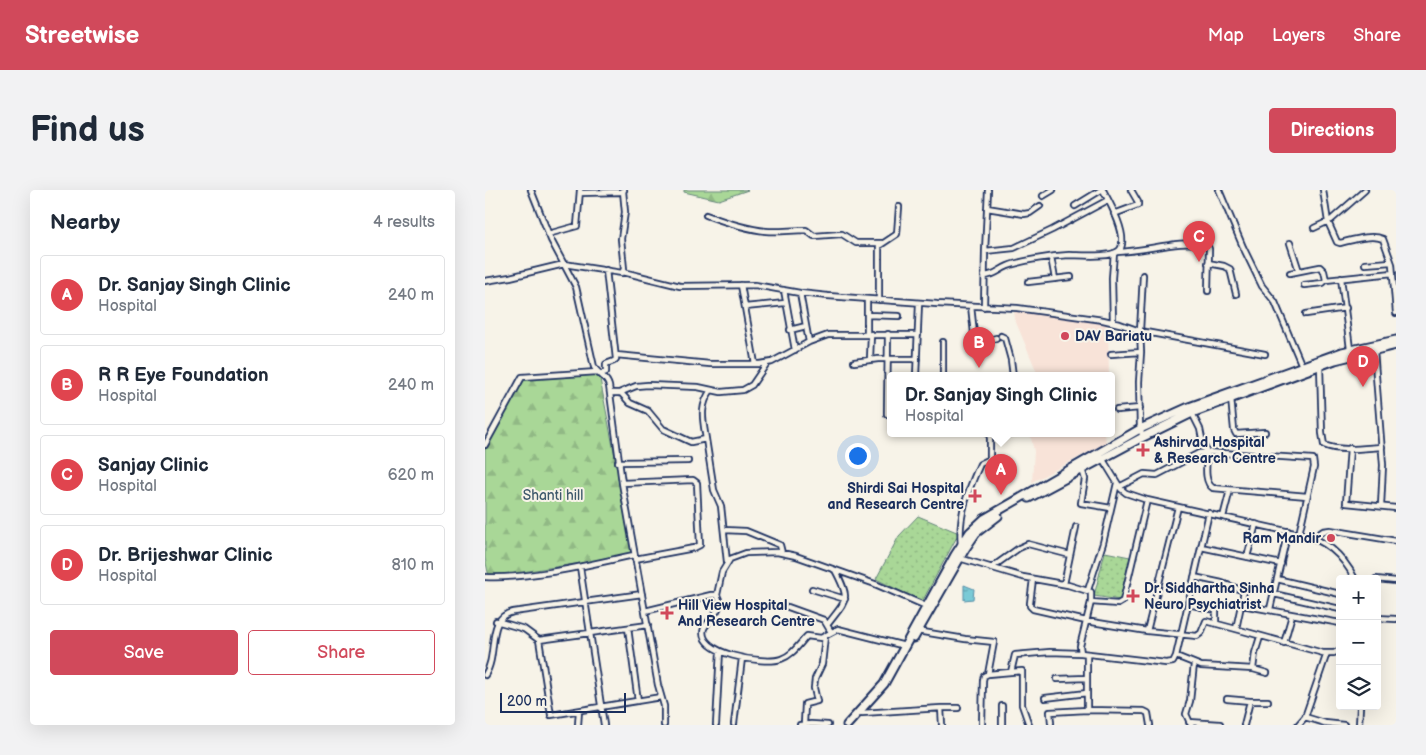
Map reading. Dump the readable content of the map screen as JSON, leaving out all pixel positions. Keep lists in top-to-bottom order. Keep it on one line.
{"parks":["Shanti hill"],"places":{"other":["DAV Bariatu","Ram Mandir"],"health":["Ashirvad Hospital & Research Centre","Shirdi Sai Hospital and Research Centre","Dr. Siddhartha Sinha Neuro Psychiatrist","Hill View Hospital And Research Centre"]},"scale_bar":"200 m","page":{"header":"Streetwise","nav":["Map","Layers","Share"],"buttons":["Directions",["Save","Share"]],"title":"Find us","heading":["Nearby","4 results"],"pins":["C","B","D","A"],"list":[{"mark":"A","name":"Dr. Sanjay Singh Clinic","note":"Hospital","value":"240 m"},{"mark":"B","name":"R R Eye Foundation","note":"Hospital","value":"240 m"},{"mark":"C","name":"Sanjay Clinic","note":"Hospital","value":"620 m"},{"mark":"D","name":"Dr. Brijeshwar Clinic","note":"Hospital","value":"810 m"}],"popup":["Dr. Sanjay Singh Clinic","Hospital"],"map_buttons":["+","−"],"scale":"200 m"}}
